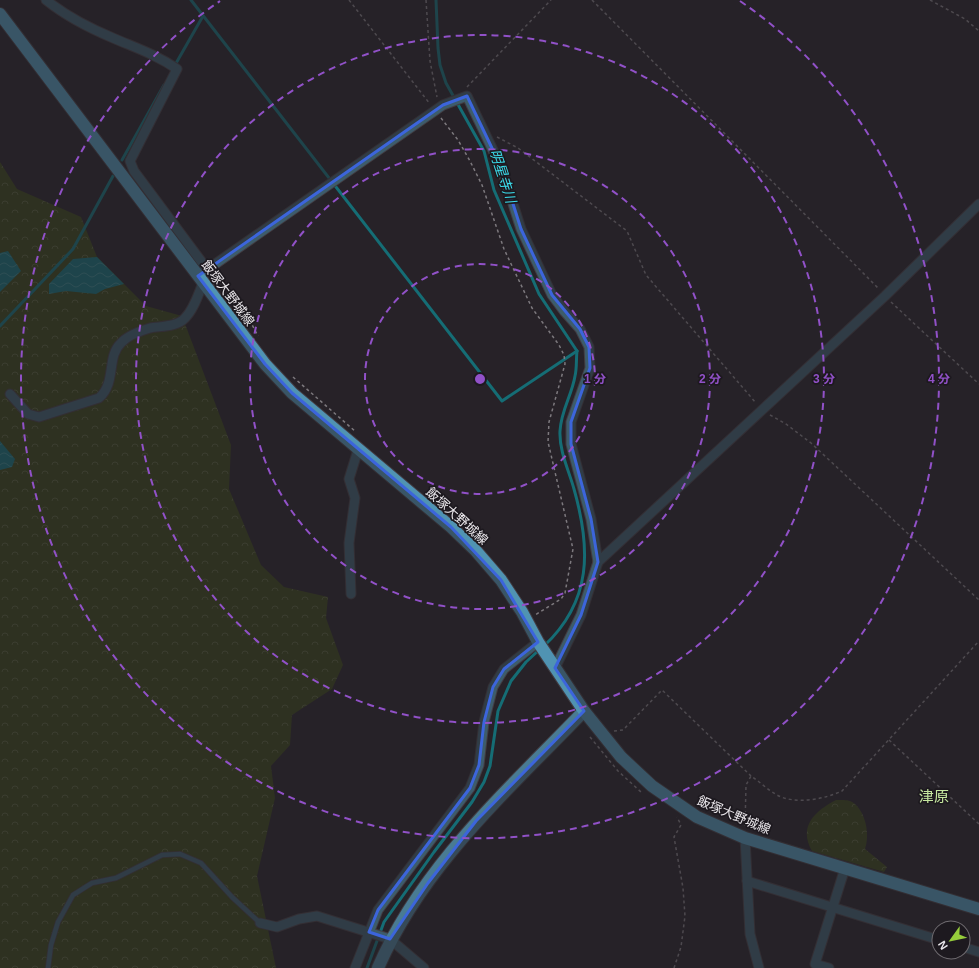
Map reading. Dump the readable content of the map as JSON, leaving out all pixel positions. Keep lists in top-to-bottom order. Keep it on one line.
{"streets":{"main road":["飯塚大野城線"]},"districts":["津原"],"water":["明星寺川"],"north":"bottom left","rings":["1 分","2 分","3 分","4 分"]}
